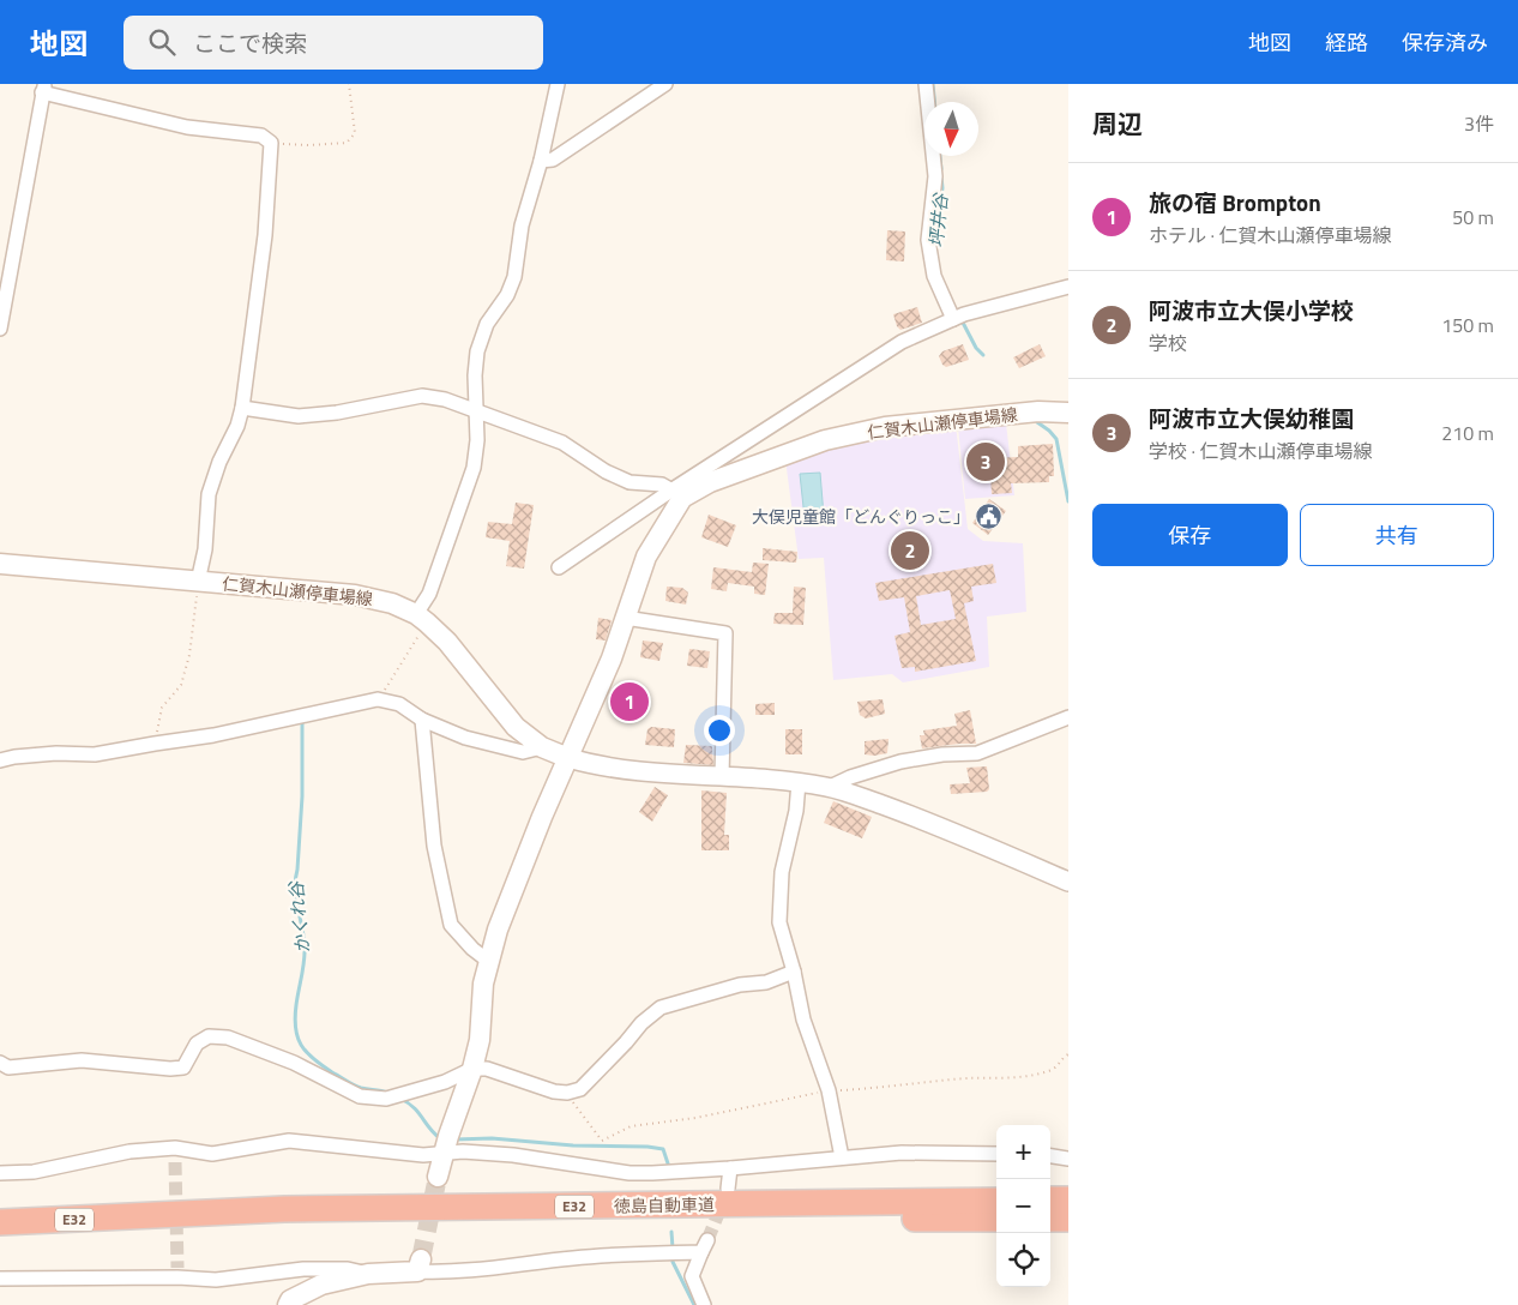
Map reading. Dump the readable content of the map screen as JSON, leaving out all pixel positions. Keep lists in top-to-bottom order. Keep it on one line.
{"streets":{"highway":["徳島自動車道","E32"],"main road":["仁賀木山瀬停車場線"]},"water":["坪井谷","かくれ谷"],"places":{"public building":["大俣児童館「どんぐりっこ」"]},"north":"bottom","page":{"header":"地図","search":"ここで検索","nav":["地図","経路","保存済み"],"heading":["周辺","3件"],"list":[{"mark":"1","name":"旅の宿 Brompton","note":"ホテル · 仁賀木山瀬停車場線","value":"50 m"},{"mark":"2","name":"阿波市立大俣小学校","note":"学校","value":"150 m"},{"mark":"3","name":"阿波市立大俣幼稚園","note":"学校 · 仁賀木山瀬停車場線","value":"210 m"}],"pins":["3","2","1"],"buttons":["保存","共有"],"map_buttons":["+","−"]}}
